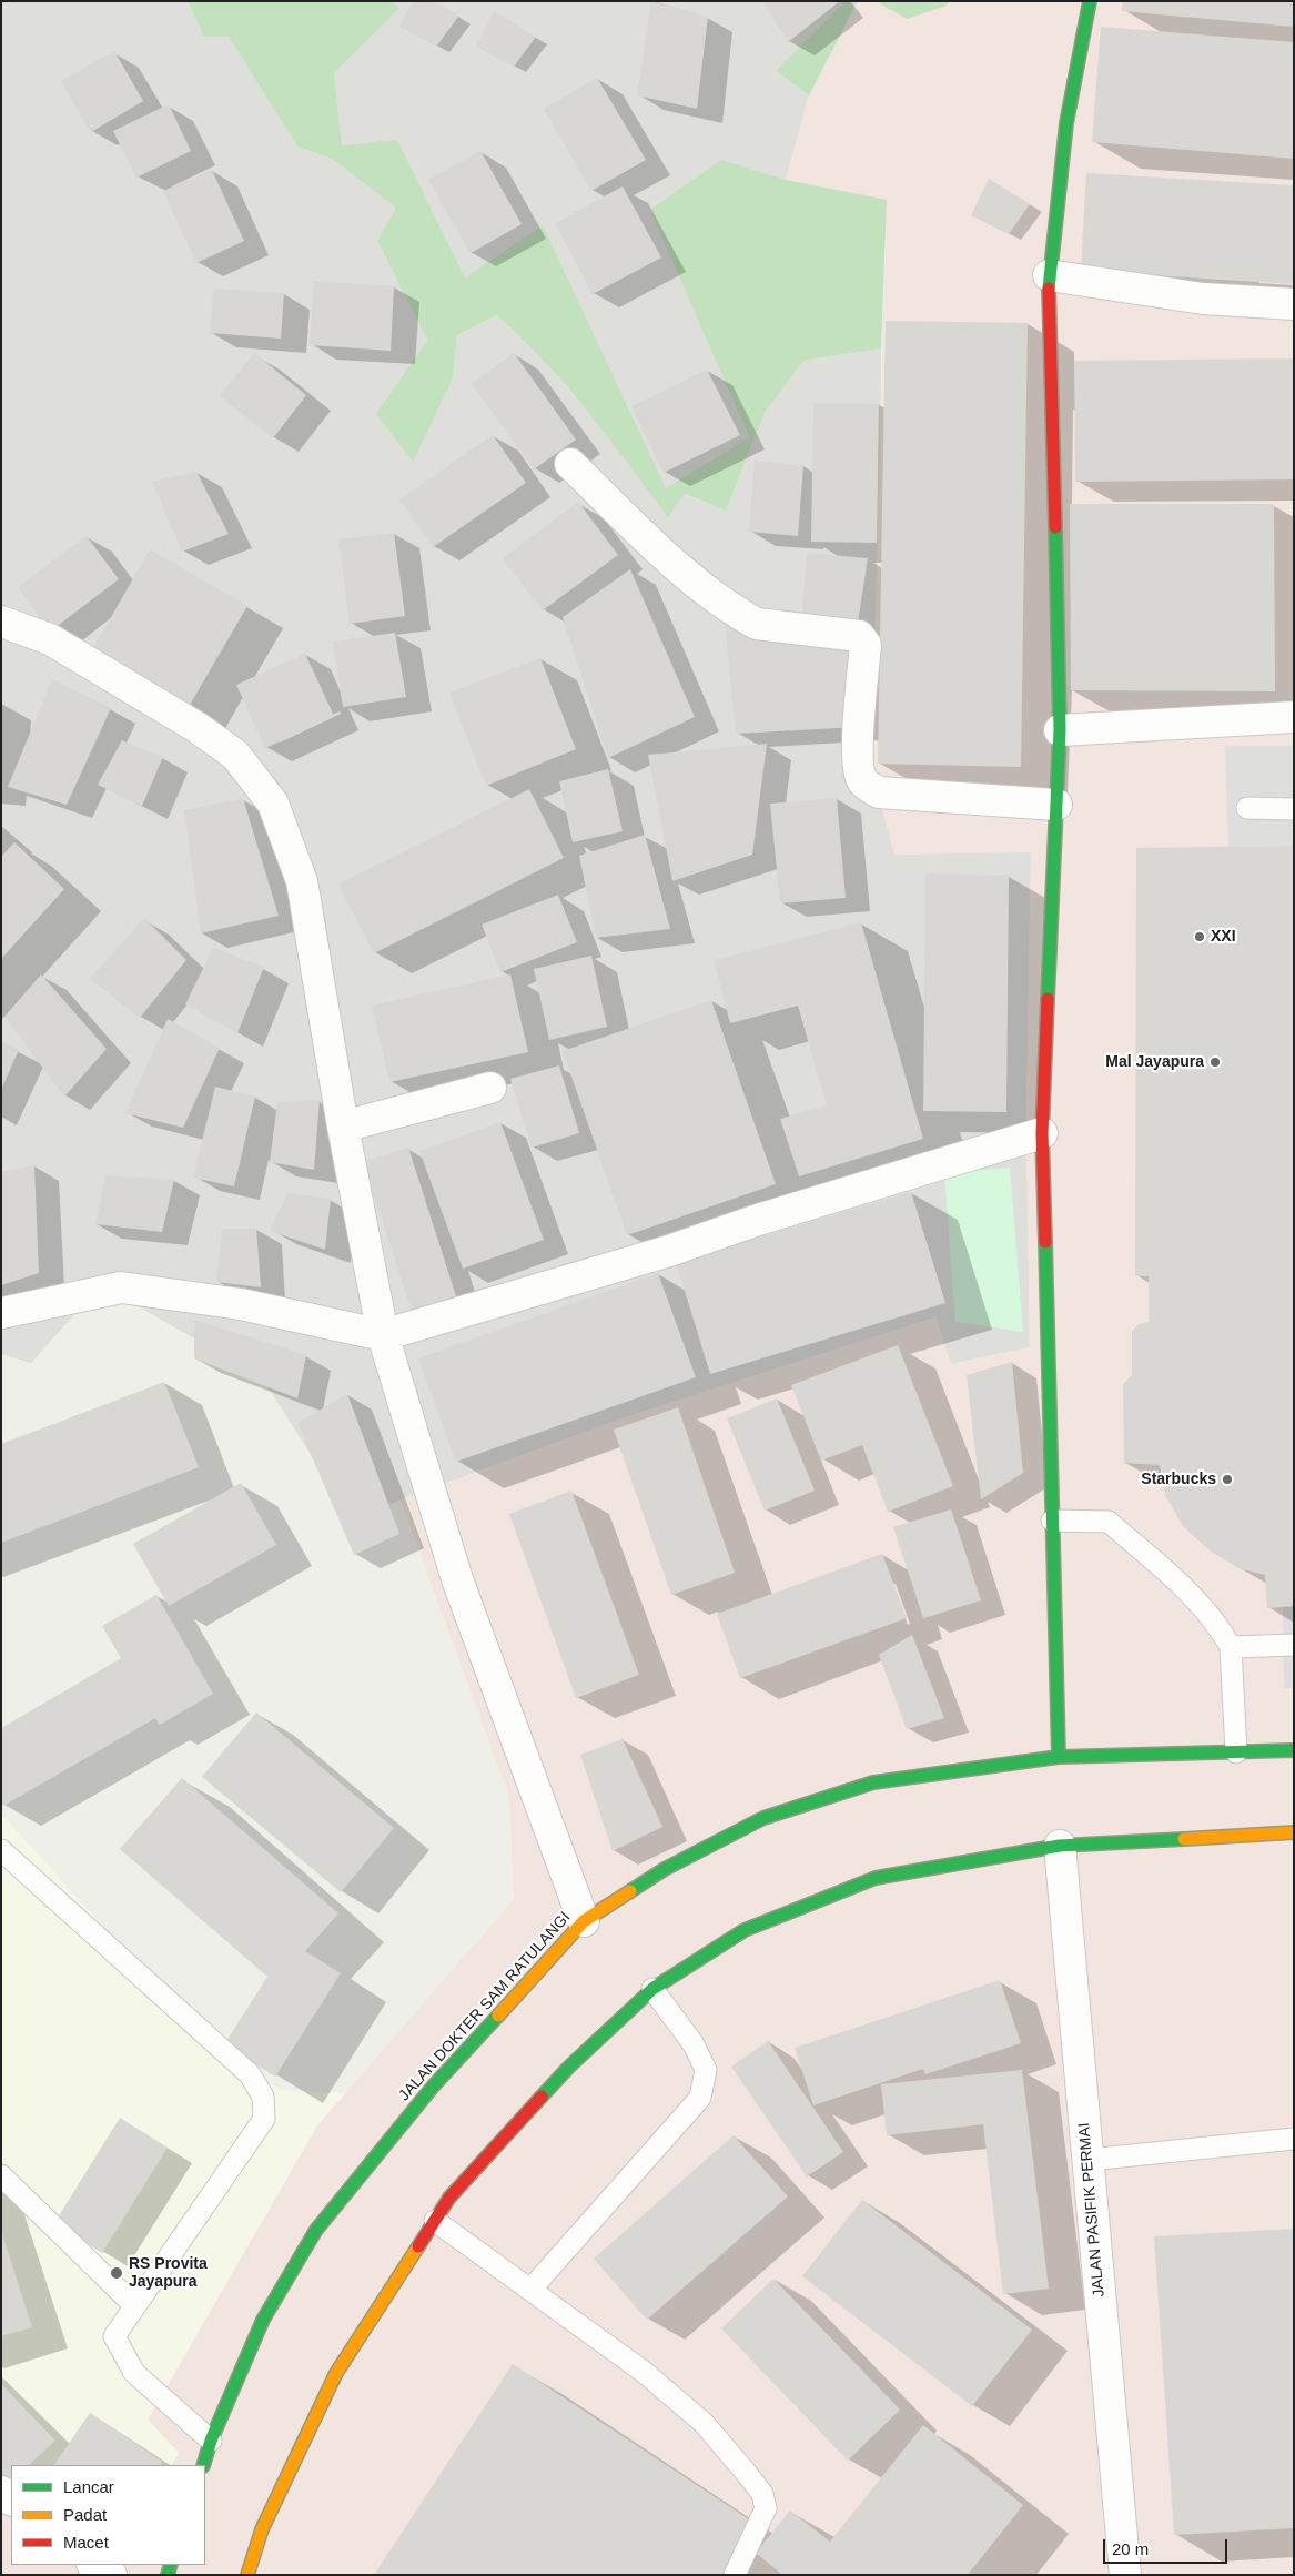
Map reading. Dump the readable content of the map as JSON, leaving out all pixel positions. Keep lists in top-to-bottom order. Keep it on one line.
{"streets":{"main road":["JALAN DOKTER SAM RATULANGI"],"street":["JALAN PASIFIK PERMAI"]},"places":["XXI","Mal Jayapura","Starbucks","RS Provita Jayapura"],"legend":["Lancar","Padat","Macet"],"scale_bar":"20 m"}
